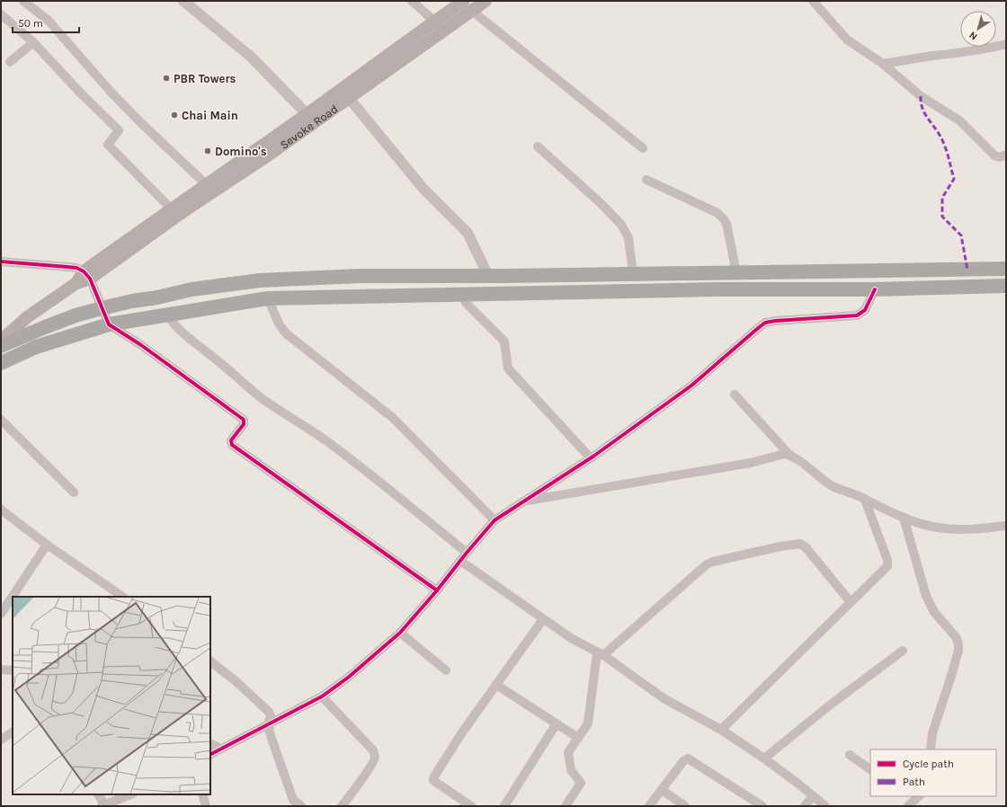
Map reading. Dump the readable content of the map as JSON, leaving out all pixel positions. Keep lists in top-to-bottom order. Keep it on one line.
{"streets":{"main road":["Sevoke Road"]},"places":["PBR Towers","Chai Main","Domino's"],"legend":["Cycle path","Path"],"scale_bar":"50 m","north":"bottom left"}
